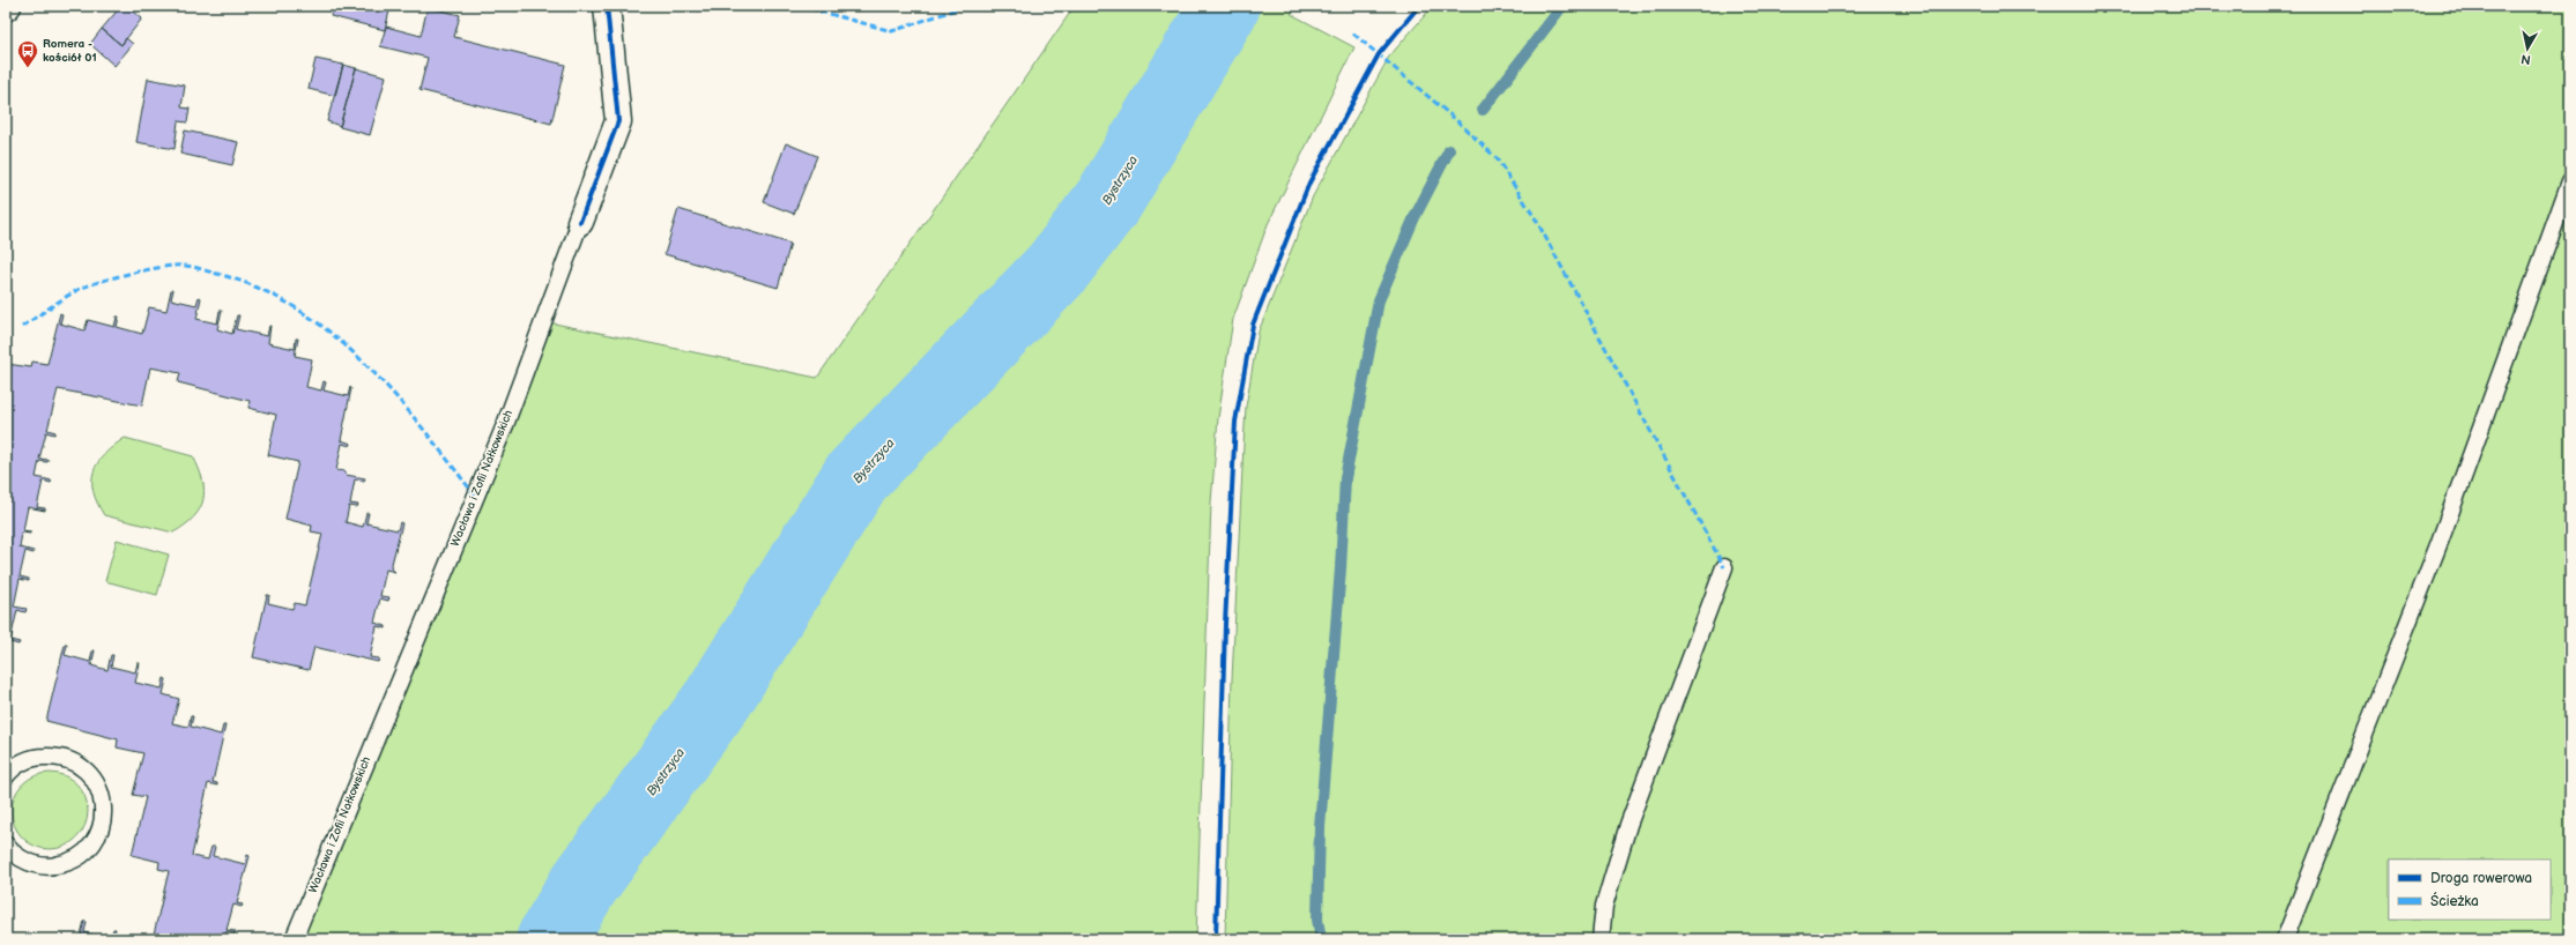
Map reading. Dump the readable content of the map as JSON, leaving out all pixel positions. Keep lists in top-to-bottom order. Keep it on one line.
{"streets":{"street":["Wacława i Zofii Nałkowskich"]},"water":["Bystrzyca"],"places":{"bus stop":["Romera - kościół 01"]},"legend":["Droga rowerowa","Ścieżka"],"north":"bottom"}
